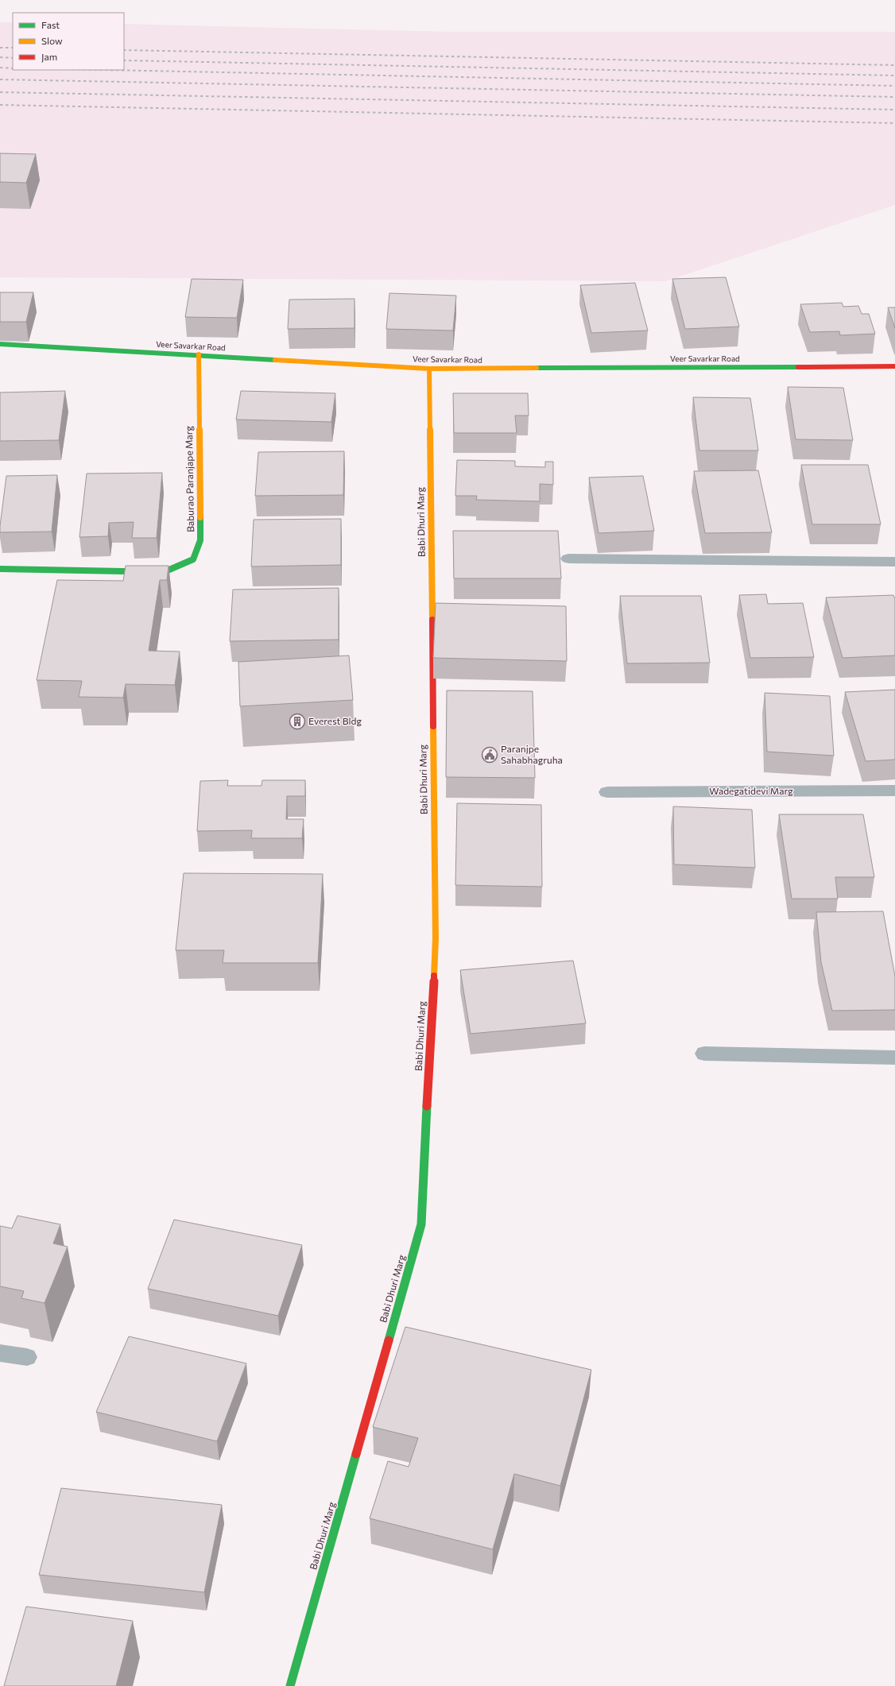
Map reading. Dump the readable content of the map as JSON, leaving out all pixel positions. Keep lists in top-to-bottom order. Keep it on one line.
{"streets":{"street":["Veer Savarkar Road","Baburao Paranjape Marg","Babi Dhuri Marg","Wadegatidevi Marg"]},"crossings":[["Veer Savarkar Road","Baburao Paranjape Marg"],["Veer Savarkar Road","Babi Dhuri Marg"]],"places":{"building":["Everest Bldg"],"public building":["Paranjpe Sahabhagruha"]},"legend":["Fast","Slow","Jam"]}
